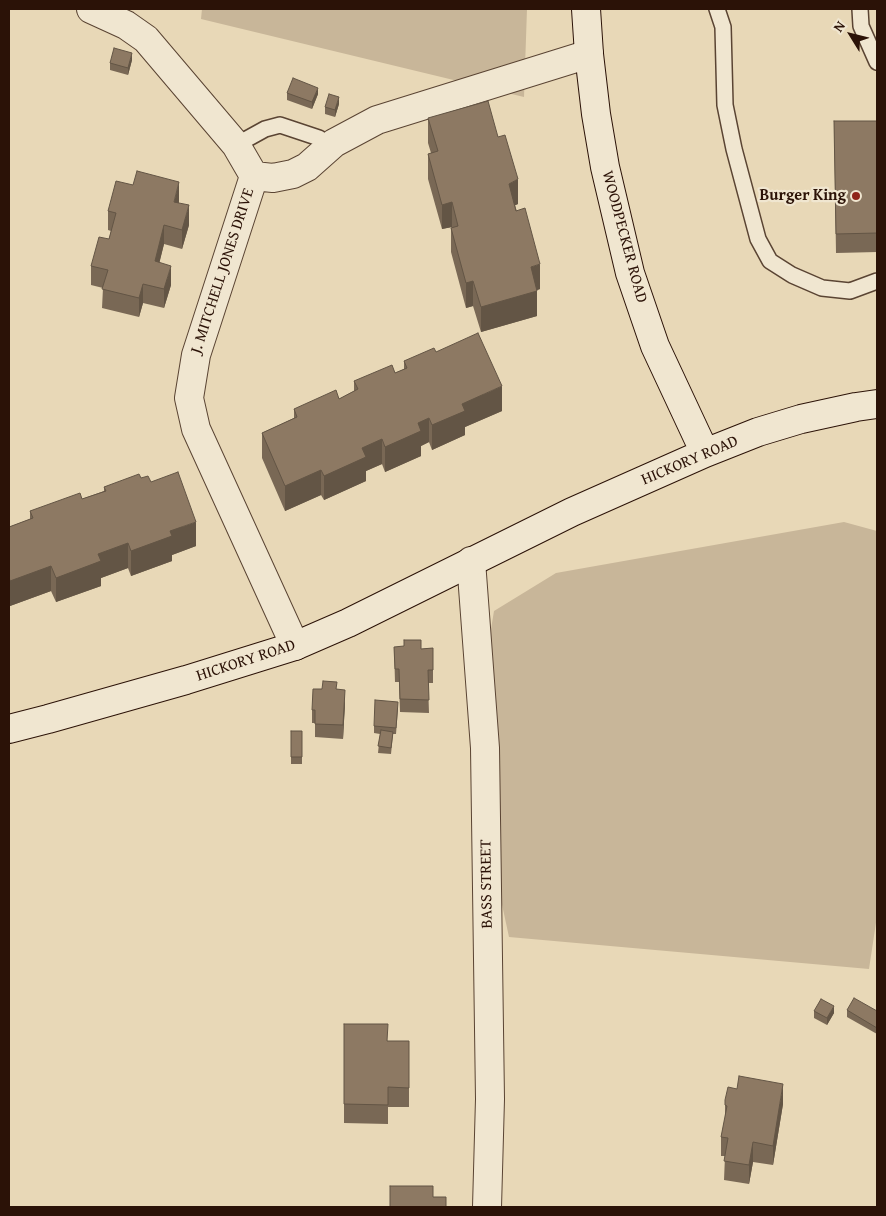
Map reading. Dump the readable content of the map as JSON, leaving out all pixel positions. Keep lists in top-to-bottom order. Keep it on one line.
{"streets":{"street":["WOODPECKER ROAD","J. MITCHELL JONES DRIVE","HICKORY ROAD","BASS STREET"]},"crossings":[["WOODPECKER ROAD","J. MITCHELL JONES DRIVE"],["WOODPECKER ROAD","HICKORY ROAD"],["J. MITCHELL JONES DRIVE","HICKORY ROAD"],["HICKORY ROAD","BASS STREET"]],"places":["Burger King"],"north":"top left"}
